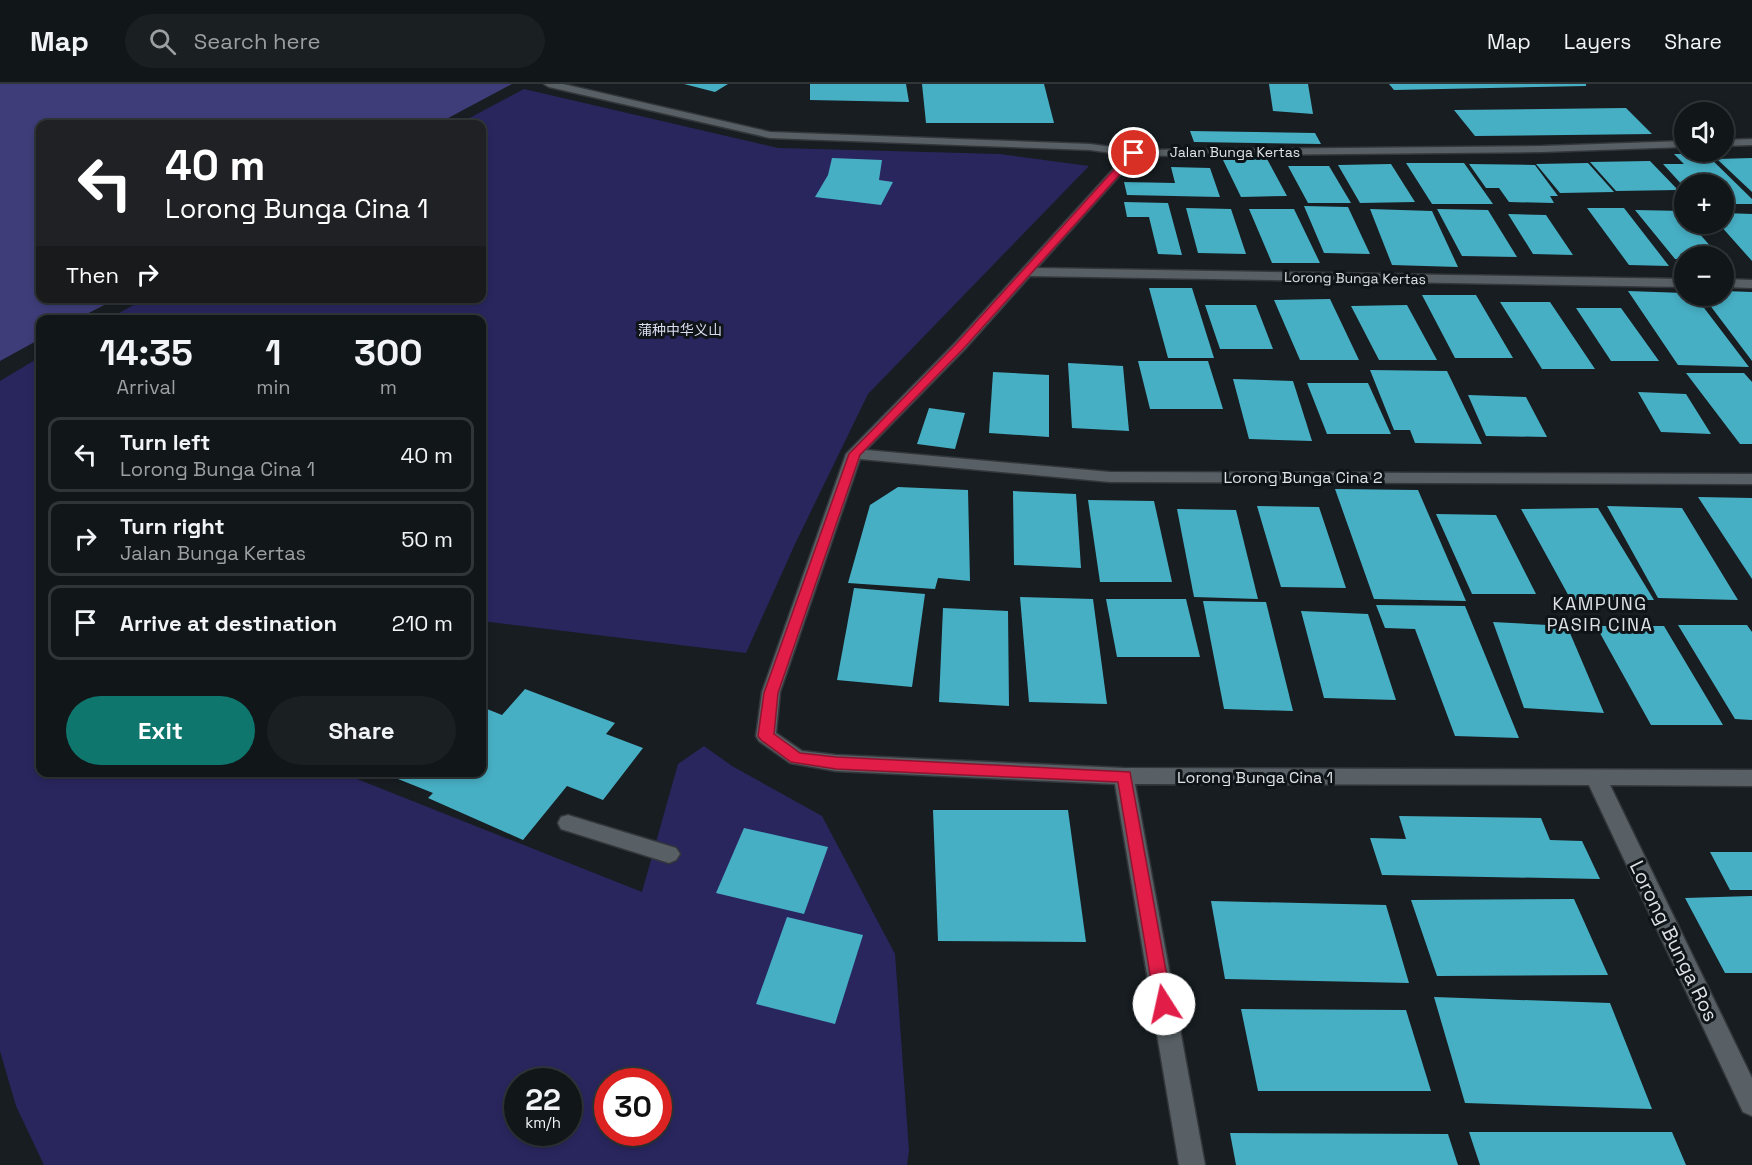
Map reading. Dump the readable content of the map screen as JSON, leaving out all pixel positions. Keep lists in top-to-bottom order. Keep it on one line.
{"streets":{"street":["Jalan Bunga Kertas","Lorong Bunga Kertas","Lorong Bunga Cina 2","Lorong Bunga Cina 1","Lorong Bunga Ros"]},"crossings":[["Lorong Bunga Cina 2","Lorong Bunga Cina 1"],["Lorong Bunga Cina 1","Lorong Bunga Ros"]],"districts":["KAMPUNG PASIR CINA"],"parks":["蒲种中华义山"],"page":{"header":"Map","search":"Search here","nav":["Map","Layers","Share"],"map_buttons":["+","−"],"turn":["40 m","Lorong Bunga Cina 1"],"then":"Then","eta":["14:35","Arrival","1","min","300","m"],"list":[{"name":"Turn left","note":"Lorong Bunga Cina 1","value":"40 m"},{"name":"Turn right","note":"Jalan Bunga Kertas","value":"50 m"},{"name":"Arrive at destination","value":"210 m"}],"buttons":["Exit","Share"],"speed":"22 km/h","limit":"30"}}
